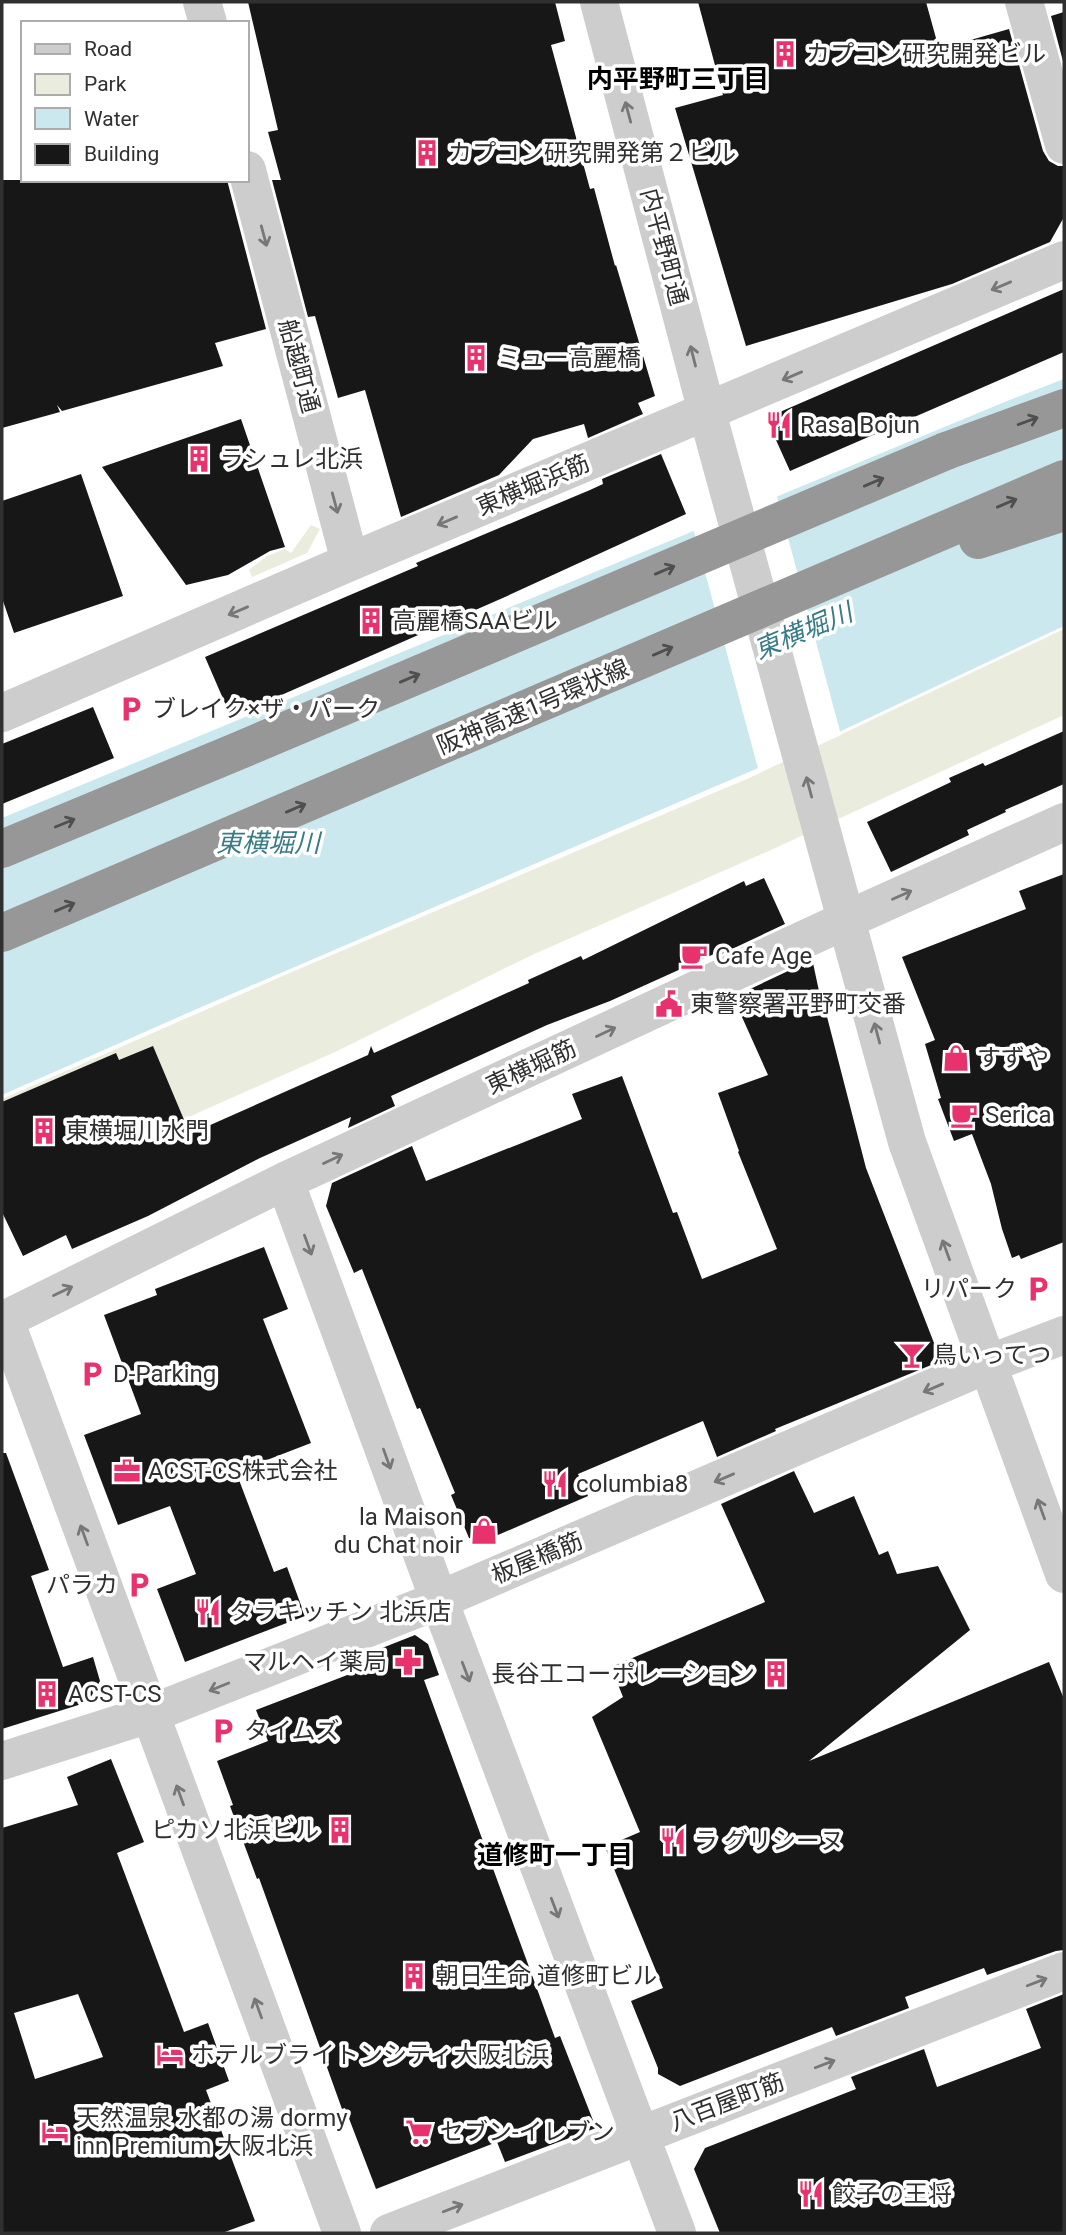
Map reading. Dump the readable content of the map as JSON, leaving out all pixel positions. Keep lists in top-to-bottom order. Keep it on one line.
{"streets":{"highway":["阪神高速1号環状線"],"street":["内平野町通","船越町通","東横堀浜筋","東横堀筋","板屋橋筋","八百屋町筋"]},"crossings":[["内平野町通","東横堀浜筋"],["内平野町通","東横堀筋"],["内平野町通","板屋橋筋"],["船越町通","東横堀浜筋"]],"one_way":["内平野町通","船越町通","東横堀浜筋","東横堀筋","板屋橋筋","八百屋町筋"],"districts":["内平野町三丁目","道修町一丁目"],"water":["東横堀川"],"places":{"building":["カプコン研究開発ビル","カプコン研究開発第２ビル","ミュー高麗橋","ラシュレ北浜","高麗橋SAAビル","東横堀川水門","長谷工コーポレーション","ACST-CS","ピカソ北浜ビル","朝日生命 道修町ビル"],"restaurant":["Rasa Bojun","columbia8","タラキッチン 北浜店","ラ グリシーヌ","餃子の王将"],"parking":["ブレイク×ザ・パーク","リパーク","D-Parking","パラカ","タイムズ"],"cafe":["Cafe Age","Serica"],"public building":["東警察署平野町交番"],"shop":["すずや","la Maison du Chat noir"],"bar":["鳥いってつ"],"office":["ACST-CS株式会社"],"pharmacy":["マルヘイ薬局"],"hotel":["ホテルブライトンシティ大阪北浜","天然温泉 水都の湯 dormy inn Premium 大阪北浜"],"supermarket":["セブン-イレブン"]},"legend":["Road","Park","Water","Building"]}
